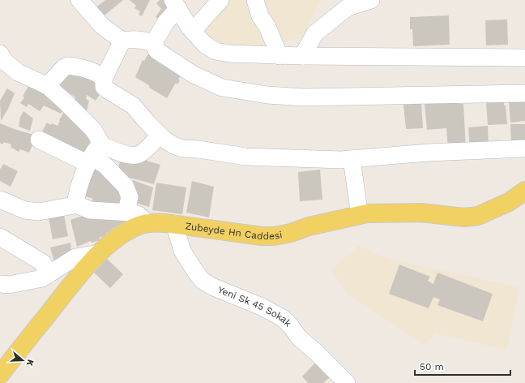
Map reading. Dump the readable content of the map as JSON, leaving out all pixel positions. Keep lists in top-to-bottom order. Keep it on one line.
{"streets":{"main road":["Zubeyde Hn Caddesi"],"street":["Yeni Sk 45 Sokak"]},"crossings":[["Zubeyde Hn Caddesi","Yeni Sk 45 Sokak"]],"scale_bar":"50 m","north":"right"}
